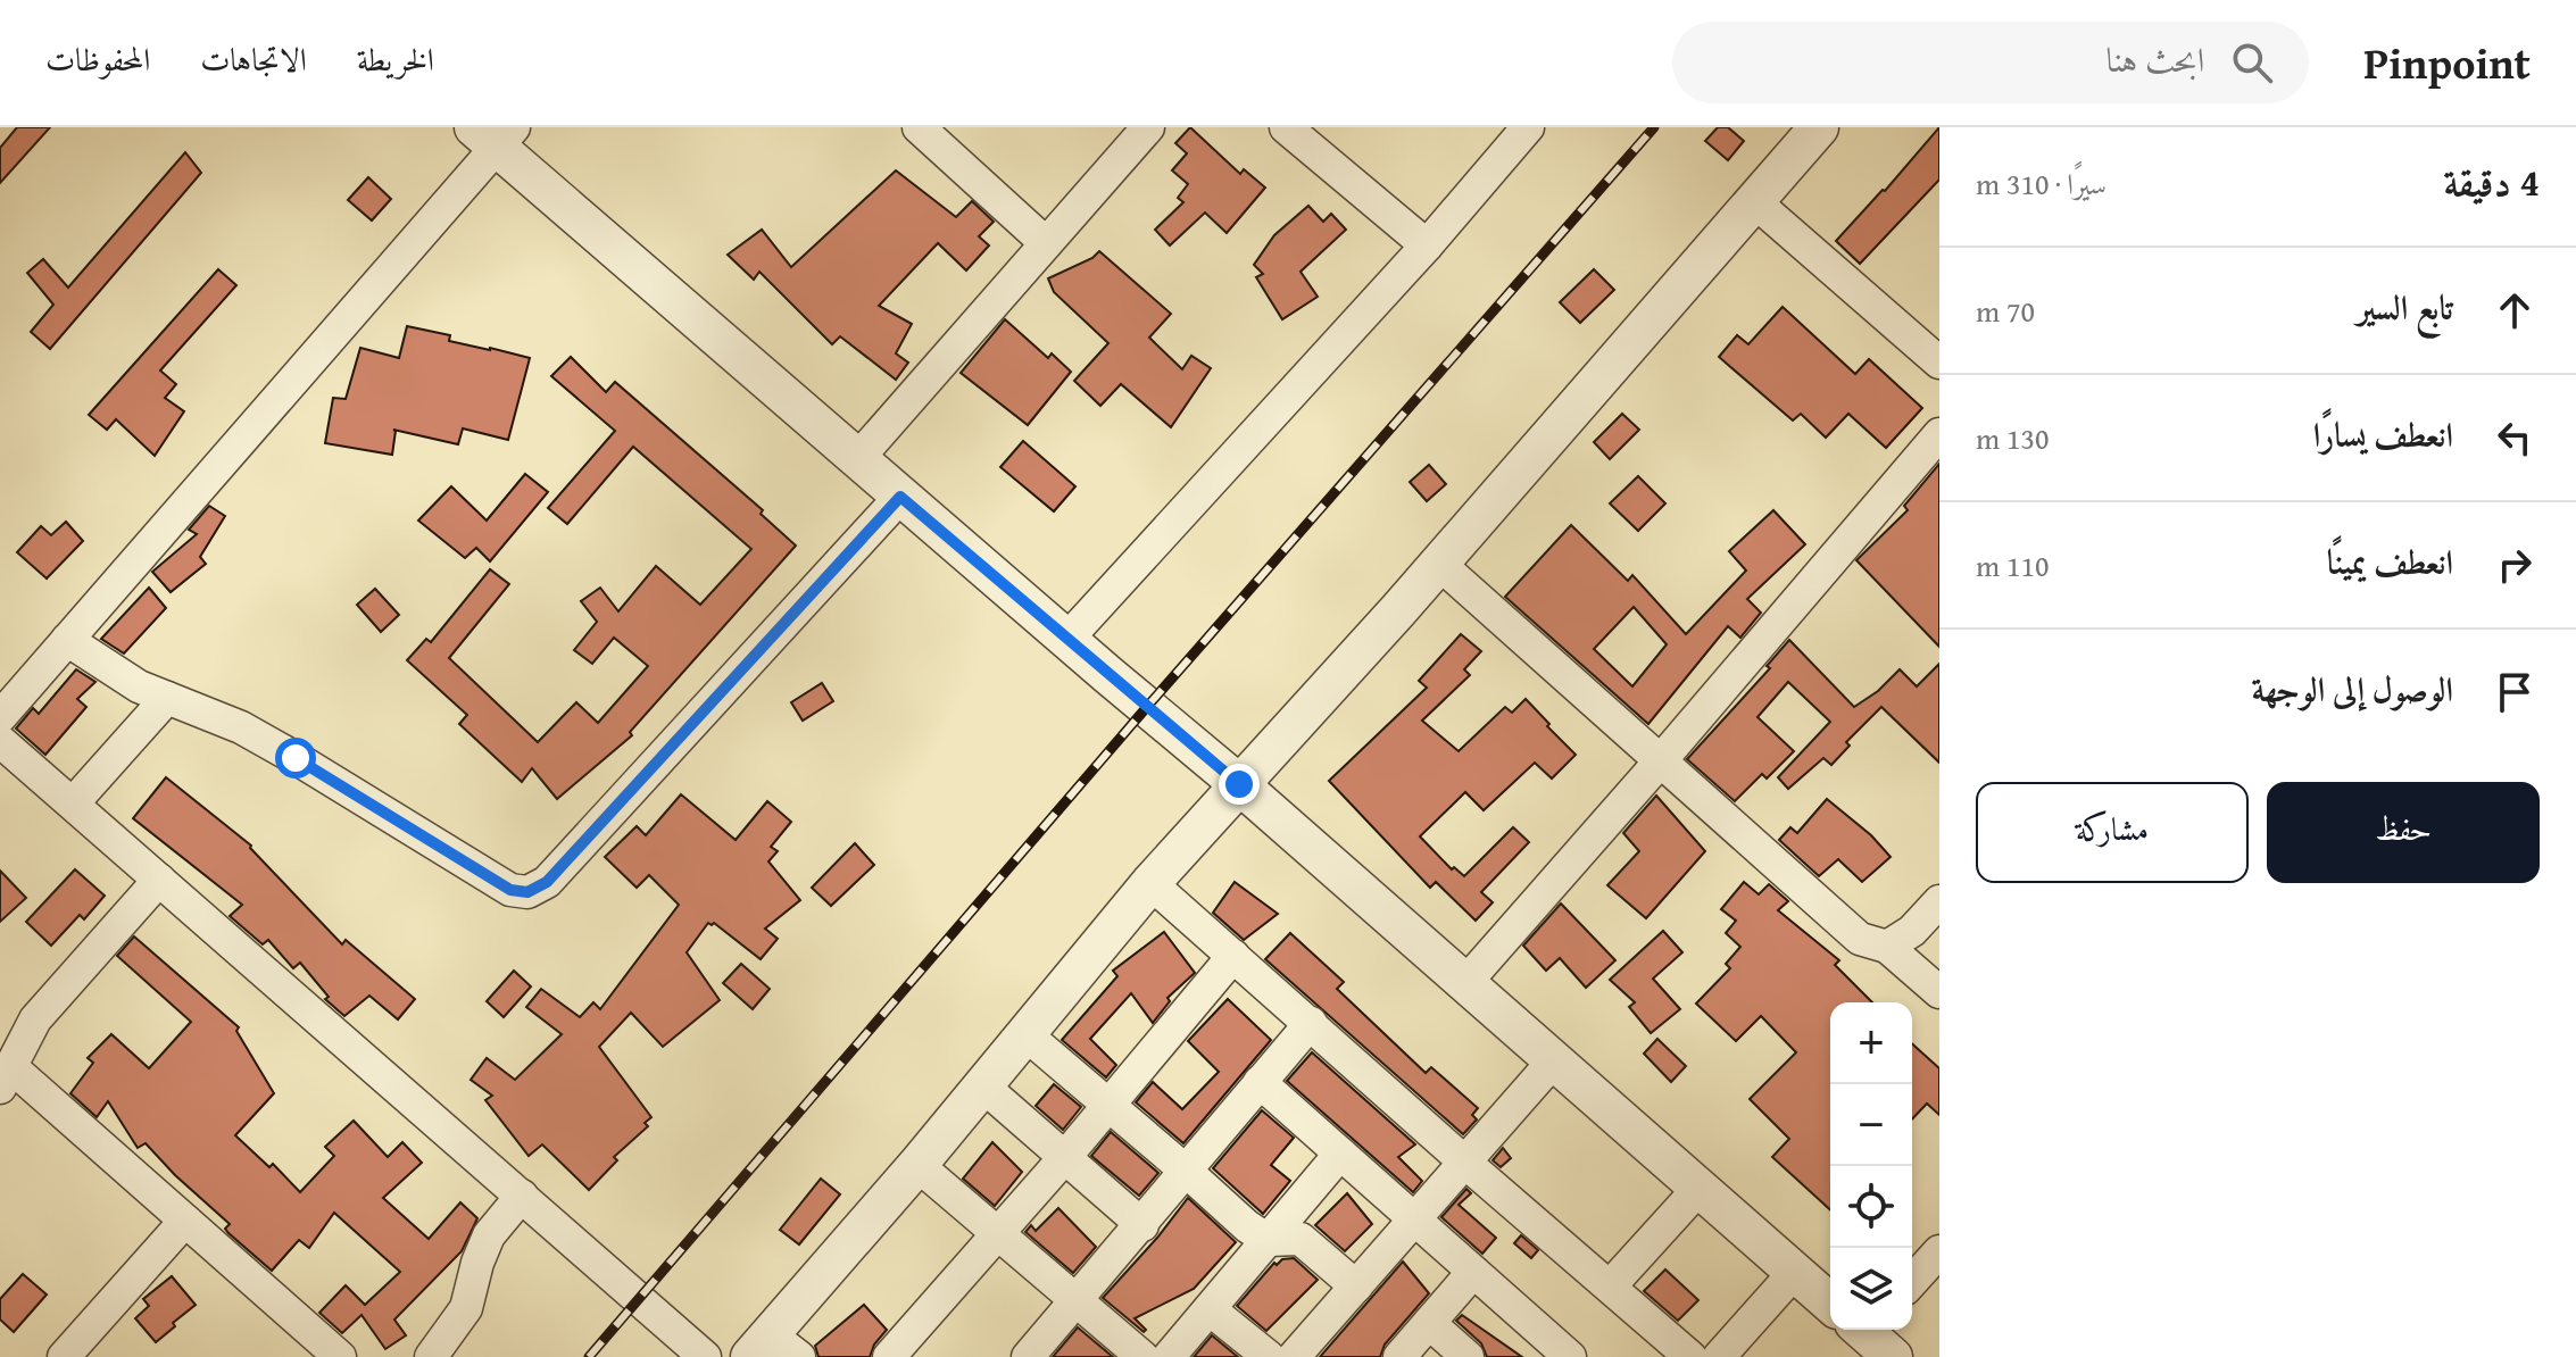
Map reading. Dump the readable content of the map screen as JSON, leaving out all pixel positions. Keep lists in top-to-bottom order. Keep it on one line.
{"page":{"header":"Pinpoint","search":"ابحث هنا","nav":["الخريطة","الاتجاهات","المحفوظات"],"heading":["4 دقيقة","سيرًا · 310 m"],"list":[["تابع السير","70 m"],["انعطف يسارًا","130 m"],["انعطف يمينًا","110 m"],"الوصول إلى الوجهة"],"buttons":["حفظ","مشاركة"],"map_buttons":["+","−"]}}
